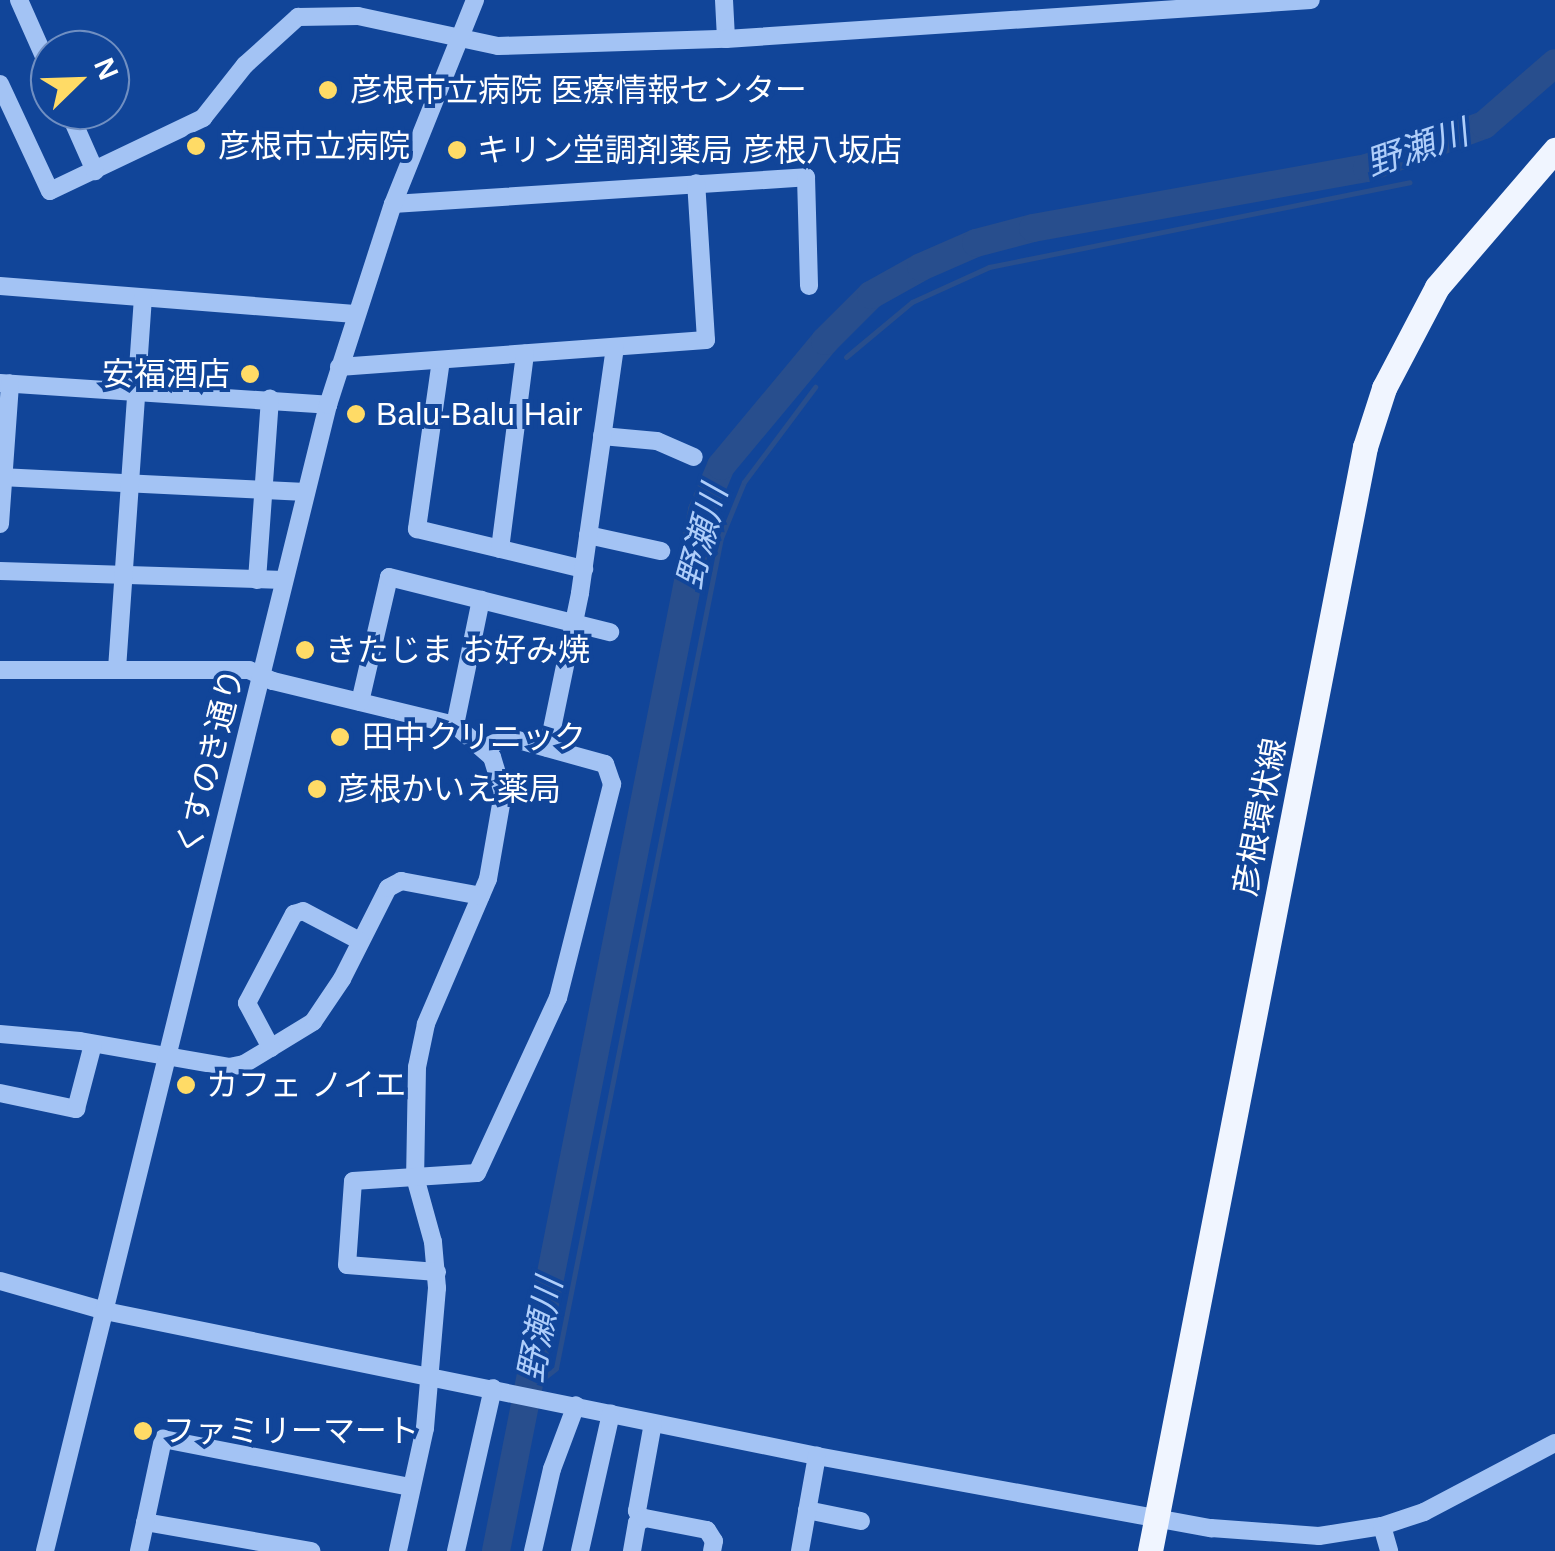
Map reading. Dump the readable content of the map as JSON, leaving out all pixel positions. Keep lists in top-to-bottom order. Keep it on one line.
{"streets":{"main road":["彦根環状線"],"street":["くすのき通り"]},"water":["野瀬川"],"places":["彦根市立病院 医療情報センター","彦根市立病院","キリン堂調剤薬局 彦根八坂店","安福酒店","Balu-Balu Hair","きたじま お好み焼","田中クリニック","彦根かいえ薬局","カフェ ノイエ","ファミリーマート"],"north":"top right"}
